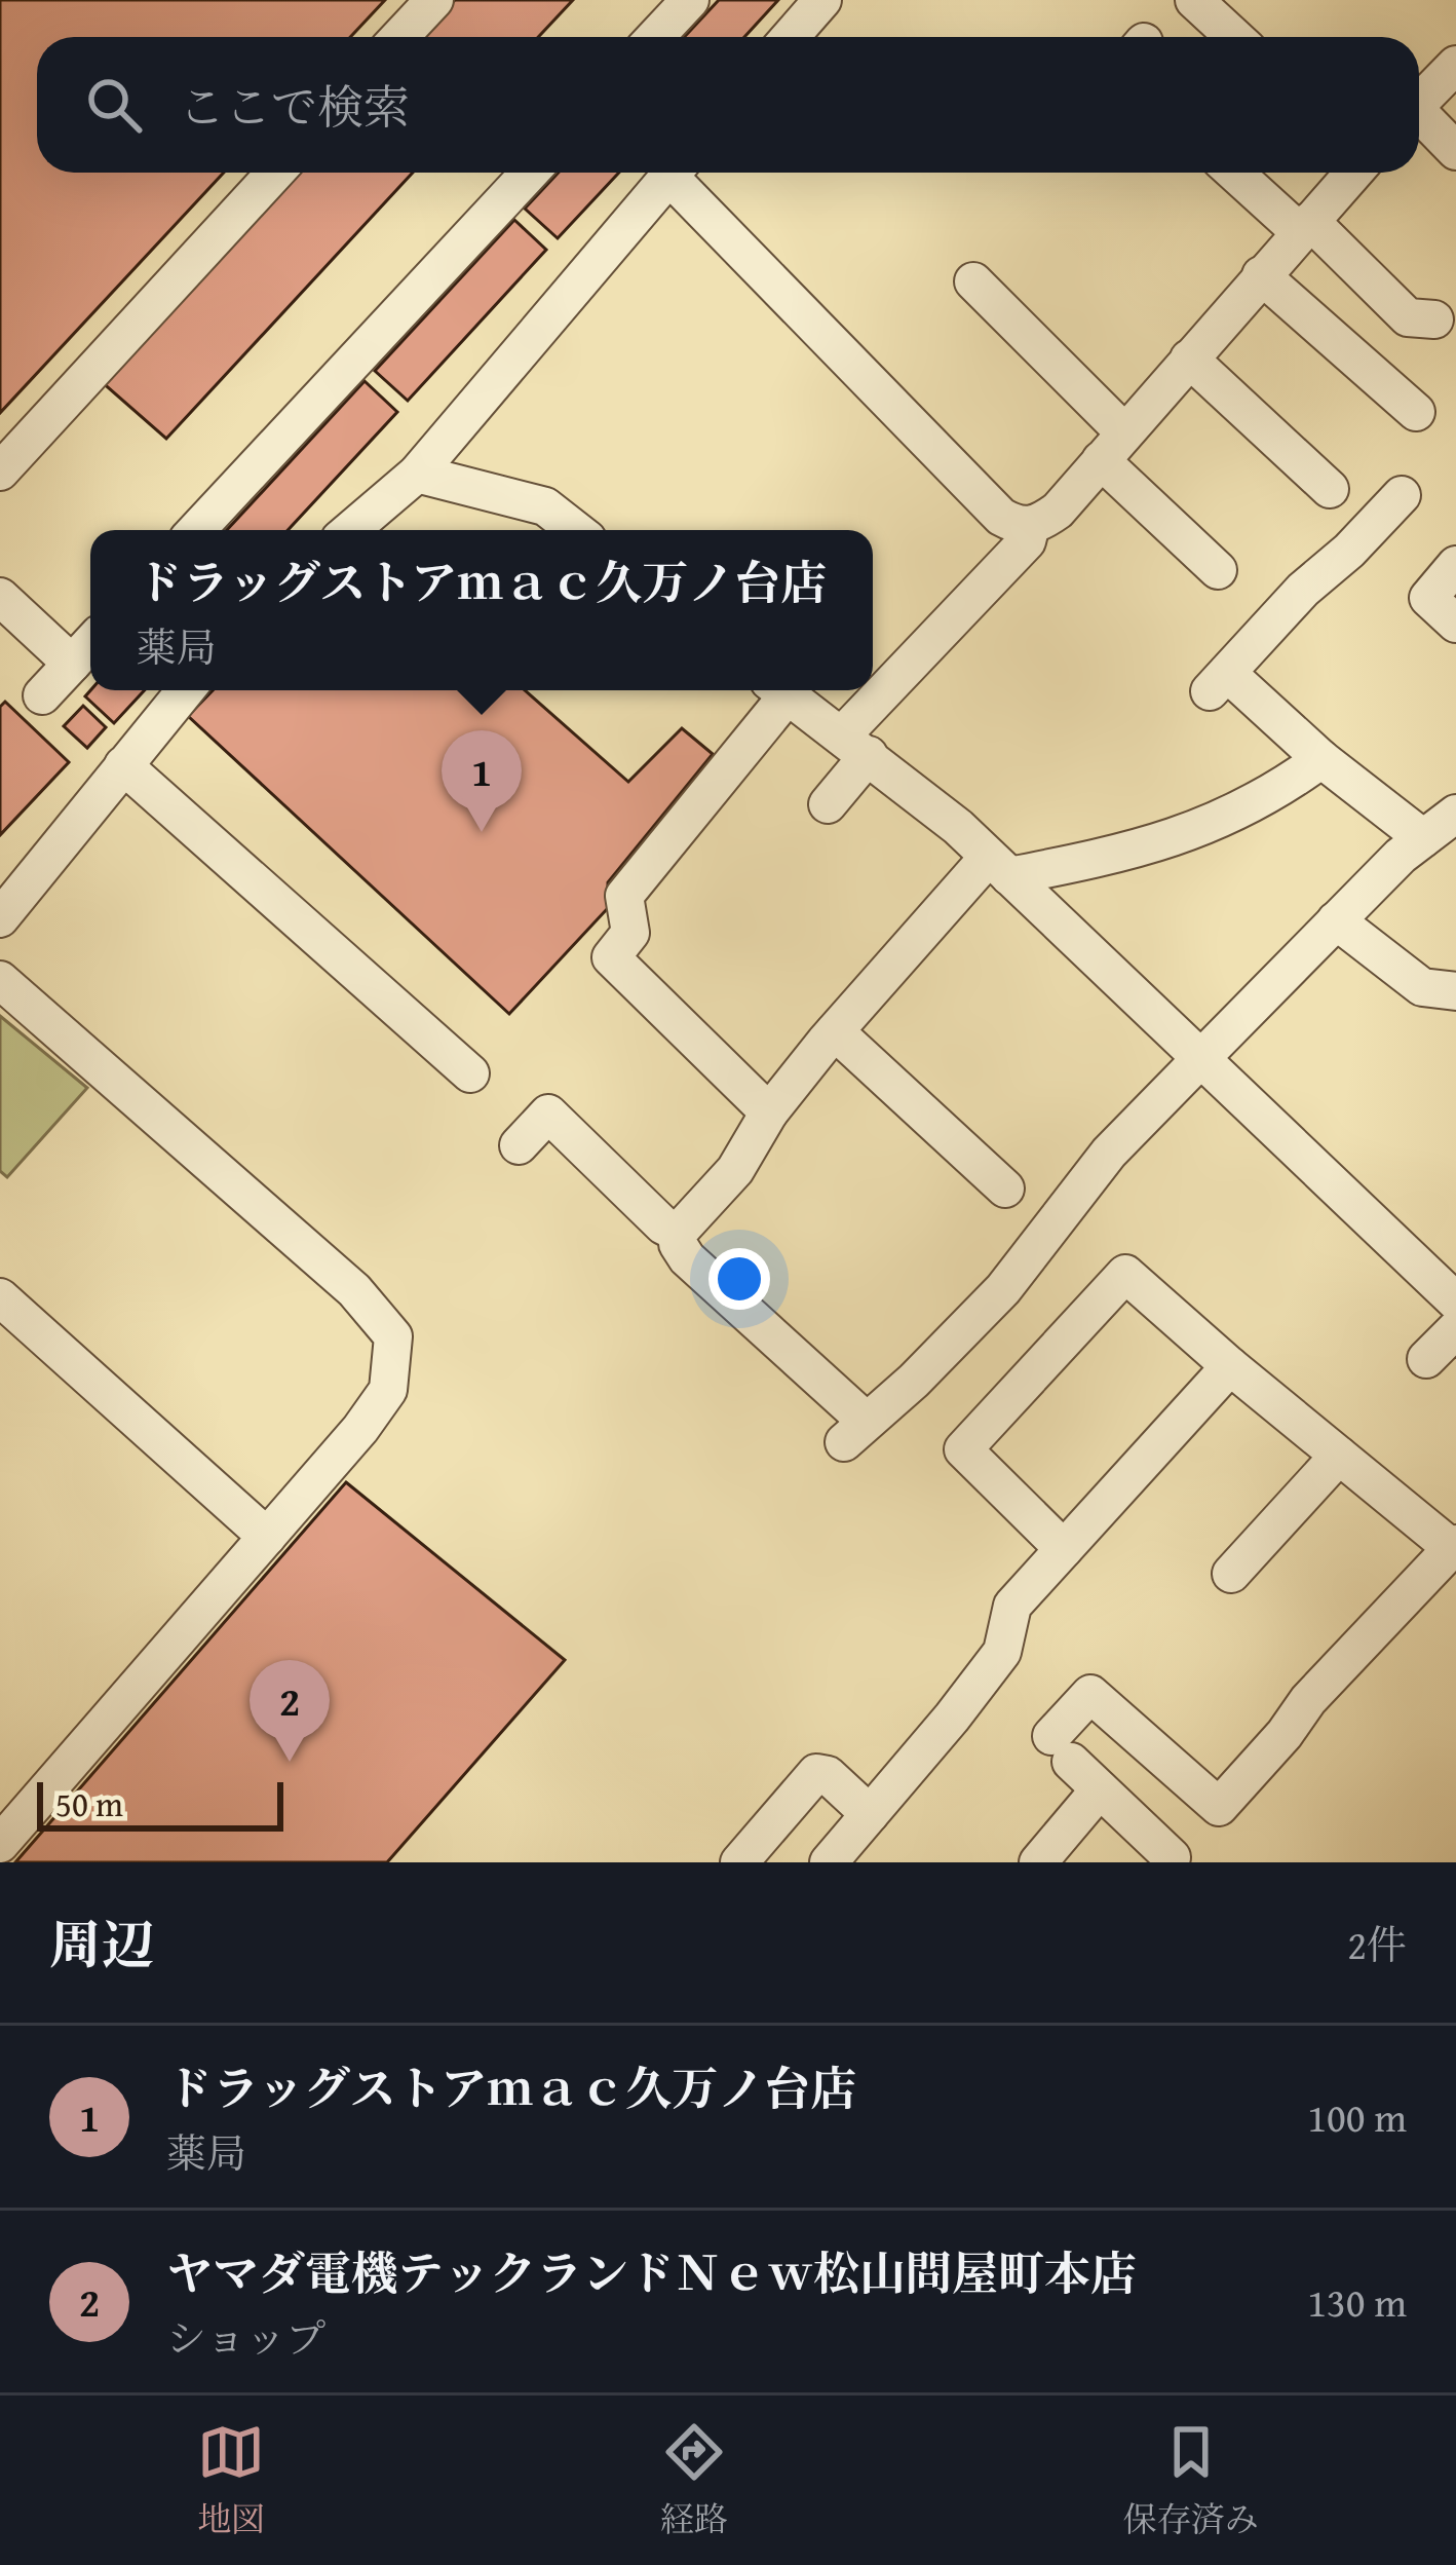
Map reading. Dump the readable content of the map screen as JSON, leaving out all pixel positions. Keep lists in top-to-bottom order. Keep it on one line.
{"scale_bar":"50 m","page":{"search":"ここで検索","popup":["ドラッグストアｍａｃ久万ノ台店","薬局"],"pins":["1","2"],"scale":"50 m","heading":["周辺","2件"],"list":[{"mark":"1","name":"ドラッグストアｍａｃ久万ノ台店","note":"薬局","value":"100 m"},{"mark":"2","name":"ヤマダ電機テックランドＮｅｗ松山問屋町本店","note":"ショップ","value":"130 m"}],"nav":["地図","経路","保存済み"]}}
